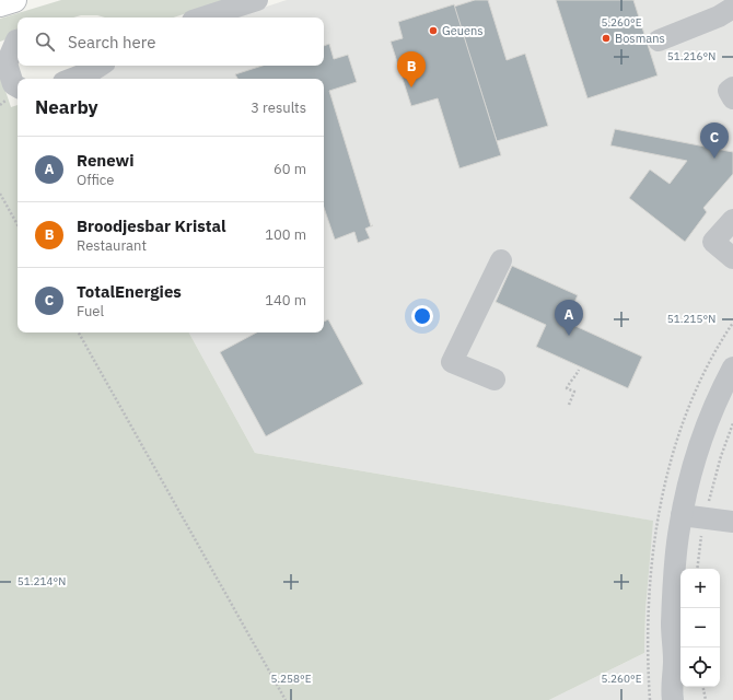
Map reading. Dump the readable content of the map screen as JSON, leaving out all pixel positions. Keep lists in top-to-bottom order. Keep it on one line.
{"places":["Geuens","Bosmans"],"page":{"search":"Search here","pins":["B","C","A"],"heading":["Nearby","3 results"],"list":[{"mark":"A","name":"Renewi","note":"Office","value":"60 m"},{"mark":"B","name":"Broodjesbar Kristal","note":"Restaurant","value":"100 m"},{"mark":"C","name":"TotalEnergies","note":"Fuel","value":"140 m"}],"map_buttons":["+","−"]},"coordinates":["5.260°E","51.216°N","51.215°N","51.214°N","5.258°E"]}
